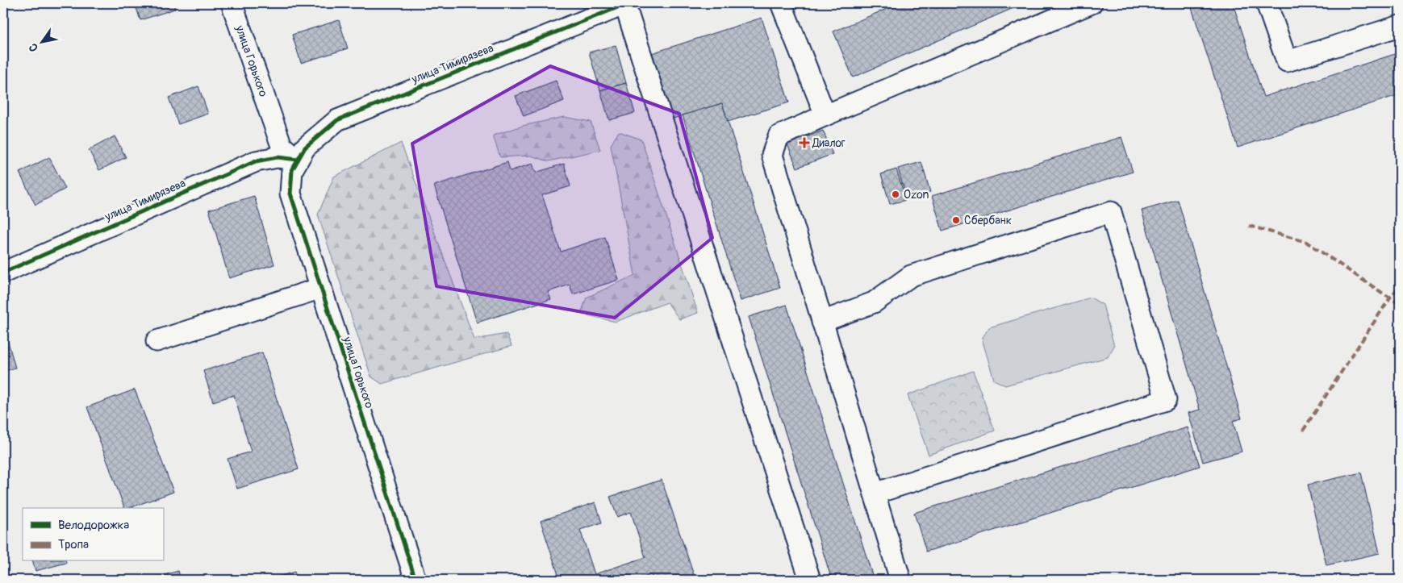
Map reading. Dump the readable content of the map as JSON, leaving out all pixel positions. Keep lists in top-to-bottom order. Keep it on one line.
{"streets":{"street":["улица Горького","улица Тимирязева"]},"crossings":[["улица Горького","улица Тимирязева"]],"places":{"health":["Диалог"],"other":["Ozon","Сбербанк"]},"legend":["Велодорожка","Тропа"],"north":"bottom left"}
